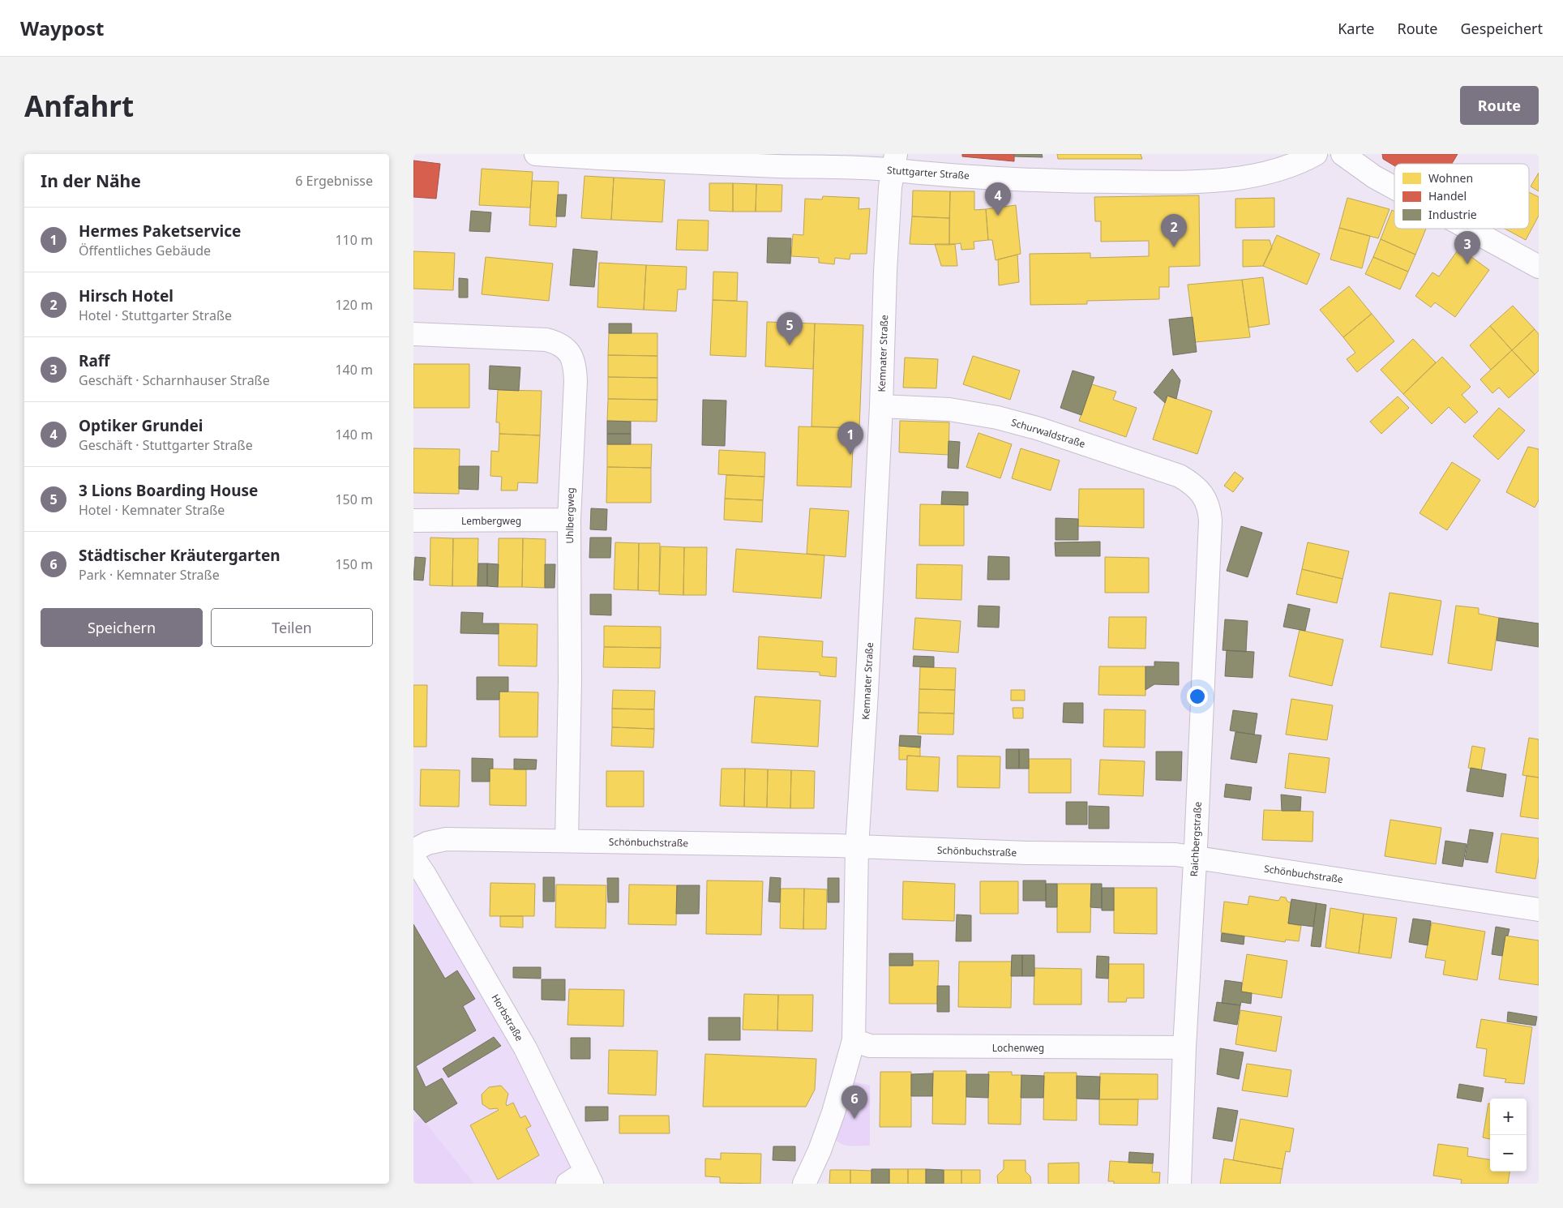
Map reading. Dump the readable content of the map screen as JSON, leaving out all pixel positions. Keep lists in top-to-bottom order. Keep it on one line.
{"streets":{"street":["Stuttgarter Straße","Kemnater Straße","Schurwaldstraße","Uhlbergweg","Lembergweg","Raichbergstraße","Schönbuchstraße","Horbstraße","Lochenweg"]},"crossings":[["Stuttgarter Straße","Kemnater Straße"],["Kemnater Straße","Schurwaldstraße"],["Kemnater Straße","Schönbuchstraße"],["Kemnater Straße","Lochenweg"],["Schurwaldstraße","Raichbergstraße"],["Uhlbergweg","Lembergweg"],["Uhlbergweg","Schönbuchstraße"],["Raichbergstraße","Schönbuchstraße"],["Raichbergstraße","Lochenweg"]],"legend":["Wohnen","Handel","Industrie"],"page":{"header":"Waypost","nav":["Karte","Route","Gespeichert"],"buttons":["Route",["Speichern","Teilen"]],"title":"Anfahrt","heading":["In der Nähe","6 Ergebnisse"],"pins":["4","2","3","5","1","6"],"list":[{"mark":"1","name":"Hermes Paketservice","note":"Öffentliches Gebäude","value":"110 m"},{"mark":"2","name":"Hirsch Hotel","note":"Hotel · Stuttgarter Straße","value":"120 m"},{"mark":"3","name":"Raff","note":"Geschäft · Scharnhauser Straße","value":"140 m"},{"mark":"4","name":"Optiker Grundei","note":"Geschäft · Stuttgarter Straße","value":"140 m"},{"mark":"5","name":"3 Lions Boarding House","note":"Hotel · Kemnater Straße","value":"150 m"},{"mark":"6","name":"Städtischer Kräutergarten","note":"Park · Kemnater Straße","value":"150 m"}],"map_buttons":["+","−"]}}
